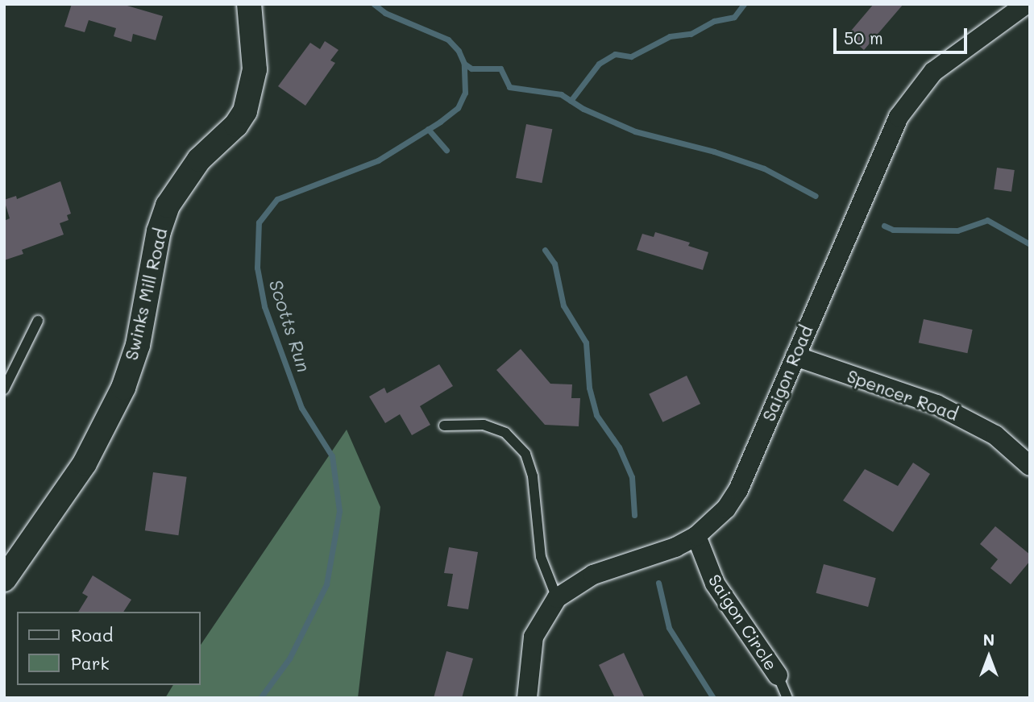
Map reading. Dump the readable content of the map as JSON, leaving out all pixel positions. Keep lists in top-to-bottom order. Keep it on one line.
{"streets":{"street":["Swinks Mill Road","Saigon Road","Spencer Road","Saigon Circle"]},"crossings":[["Saigon Road","Spencer Road"],["Saigon Road","Saigon Circle"]],"water":["Scotts Run"],"legend":["Road","Park"],"scale_bar":"50 m","north":"top"}
